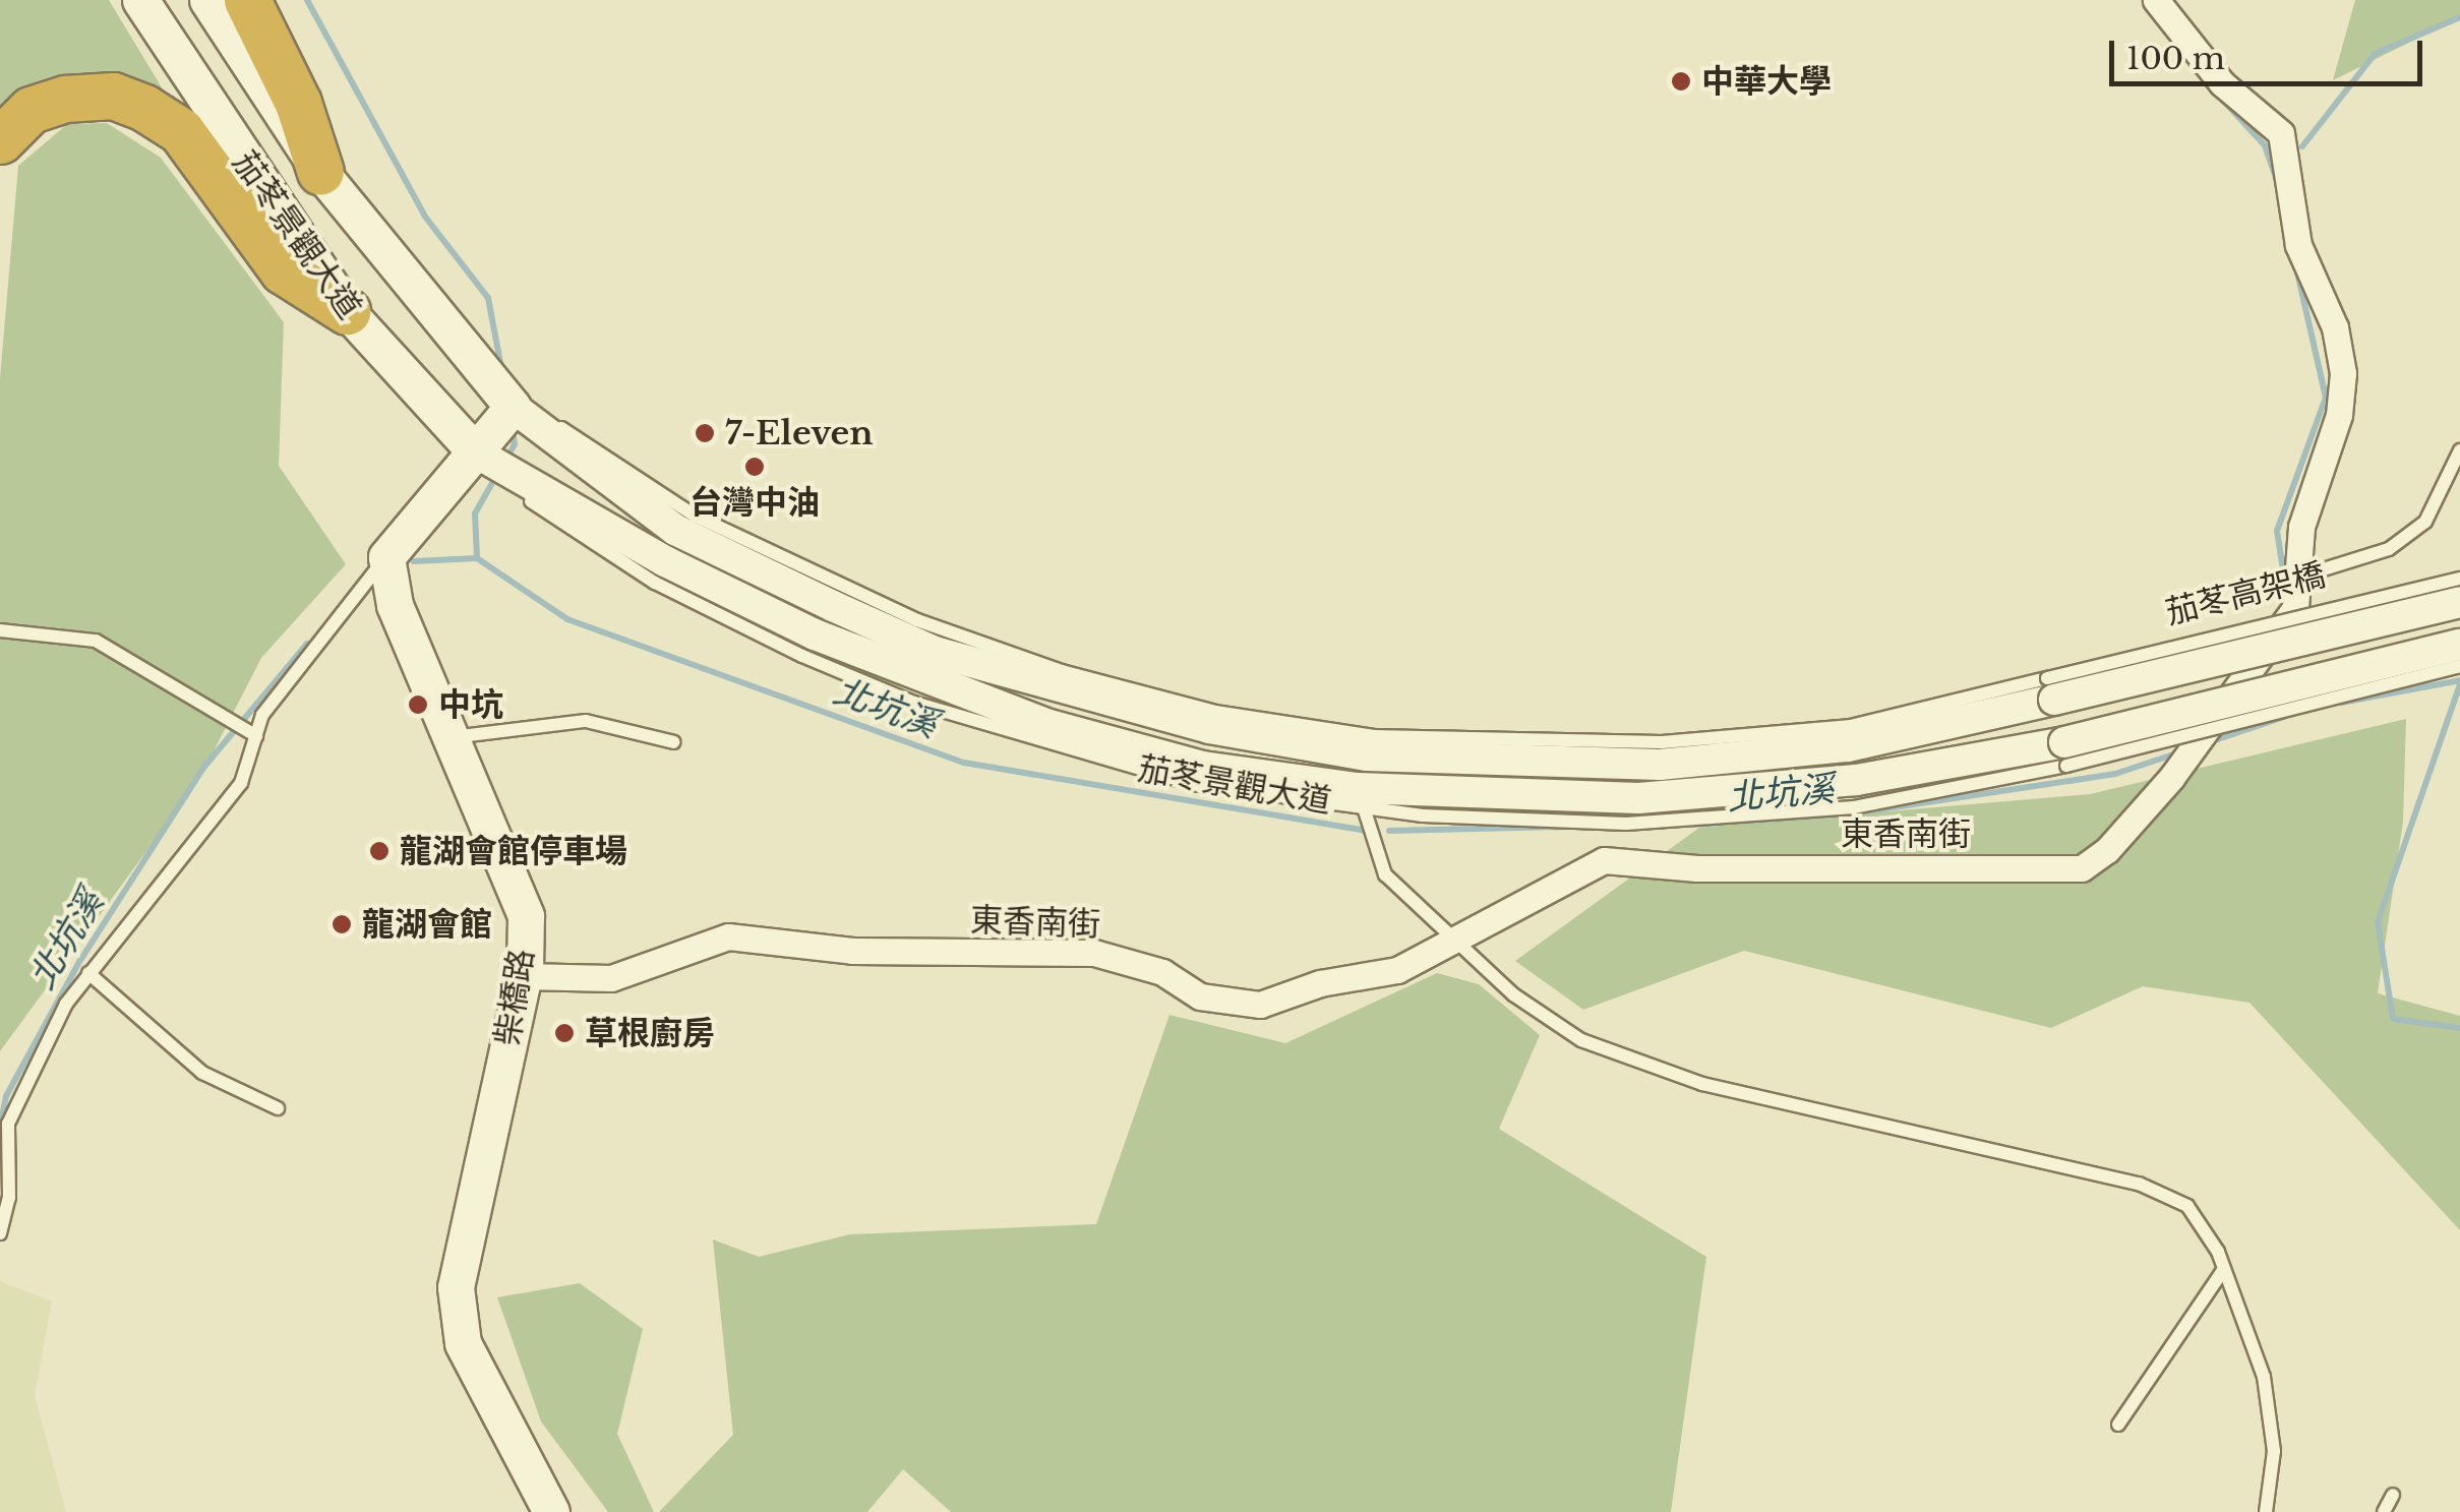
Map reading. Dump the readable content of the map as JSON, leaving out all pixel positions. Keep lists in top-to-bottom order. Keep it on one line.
{"streets":{"main road":["茄苳景觀大道","柴橋路"],"street":["茄苳高架橋","東香南街"]},"crossings":[["茄苳景觀大道","茄苳高架橋"],["東香南街","柴橋路"]],"water":["北坑溪"],"places":["中華大學","7-Eleven","台灣中油","中坑","龍湖會館停車場","龍湖會館","草根廚房"],"scale_bar":"100 m"}
